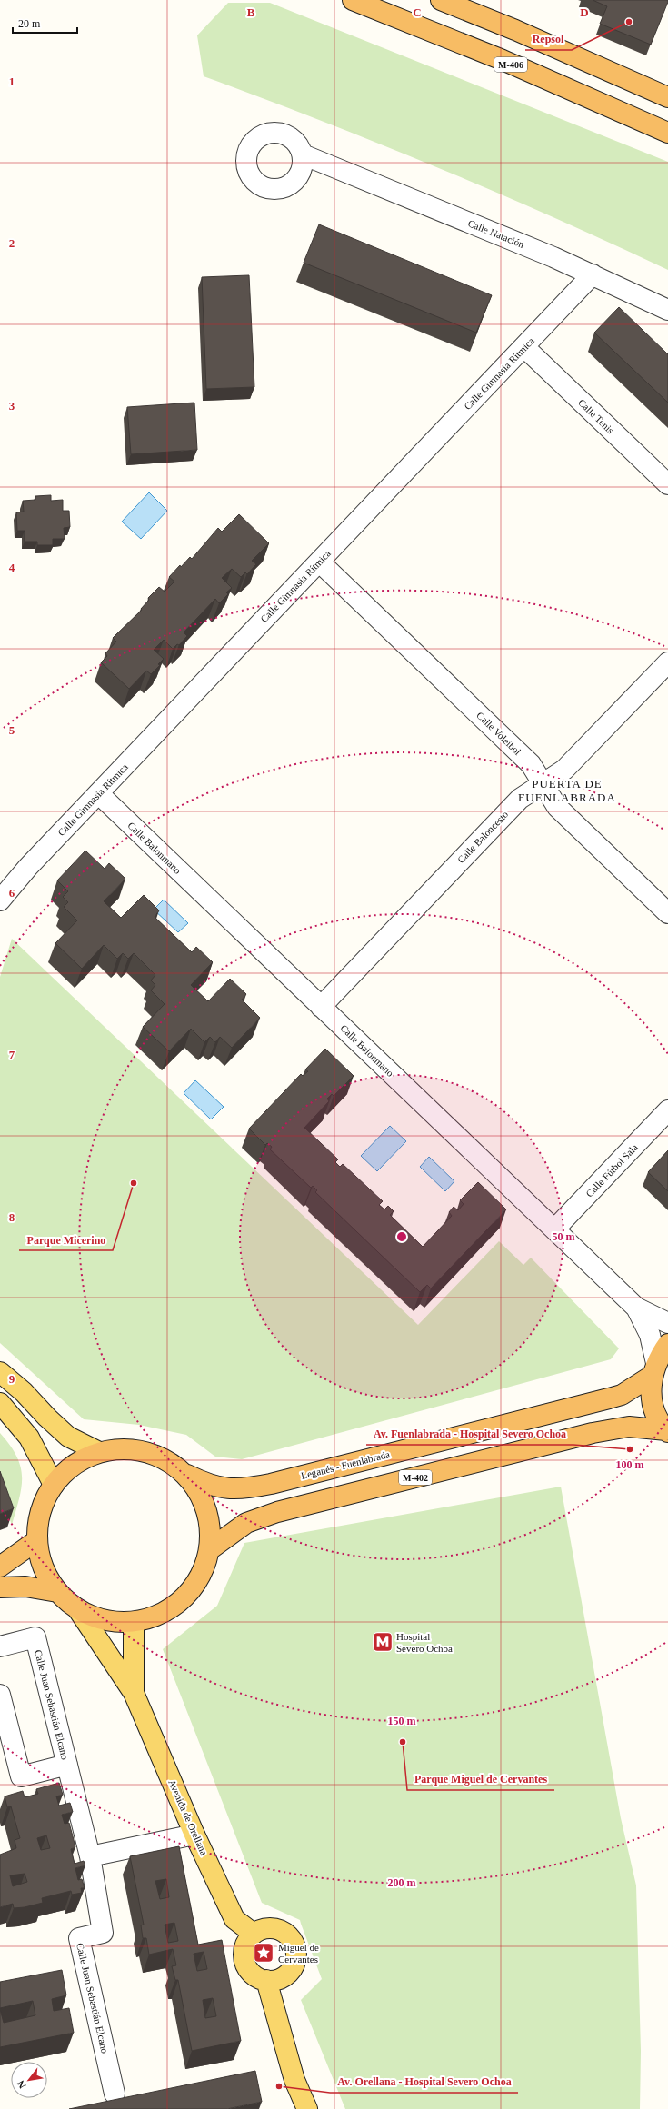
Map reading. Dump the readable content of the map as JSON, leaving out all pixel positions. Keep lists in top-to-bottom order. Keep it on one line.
{"streets":{"highway":["M-406","Leganés - Fuenlabrada","M-402"],"main road":["Avenida de Orellana"],"street":["Calle Natación","Calle Gimnasia Rítmica","Calle Tenis","Calle Voleibol","Calle Baloncesto","Calle Balonmano","Calle Fútbol Sala","Calle Juan Sebastián Elcano"]},"crossings":[["Calle Natación","Calle Gimnasia Rítmica"],["Calle Gimnasia Rítmica","Calle Tenis"],["Calle Gimnasia Rítmica","Calle Voleibol"],["Calle Gimnasia Rítmica","Calle Balonmano"],["Calle Voleibol","Calle Baloncesto"],["Calle Baloncesto","Calle Balonmano"],["Calle Balonmano","Calle Fútbol Sala"],["Calle Balonmano","Leganés - Fuenlabrada"]],"districts":["PUERTA DE FUENLABRADA"],"places":{"other":["Repsol","Parque Micerino","Av. Fuenlabrada - Hospital Severo Ochoa","Parque Miguel de Cervantes","Av. Orellana - Hospital Severo Ochoa"],"metro station":["Hospital Severo Ochoa"],"place":["Miguel de Cervantes"]},"scale_bar":"20 m","north":"bottom left","grid":{"columns":["B","C","D"],"rows":["1","2","3","4","5","6","7","8","9"]},"rings":["50 m","100 m","150 m","200 m"]}
